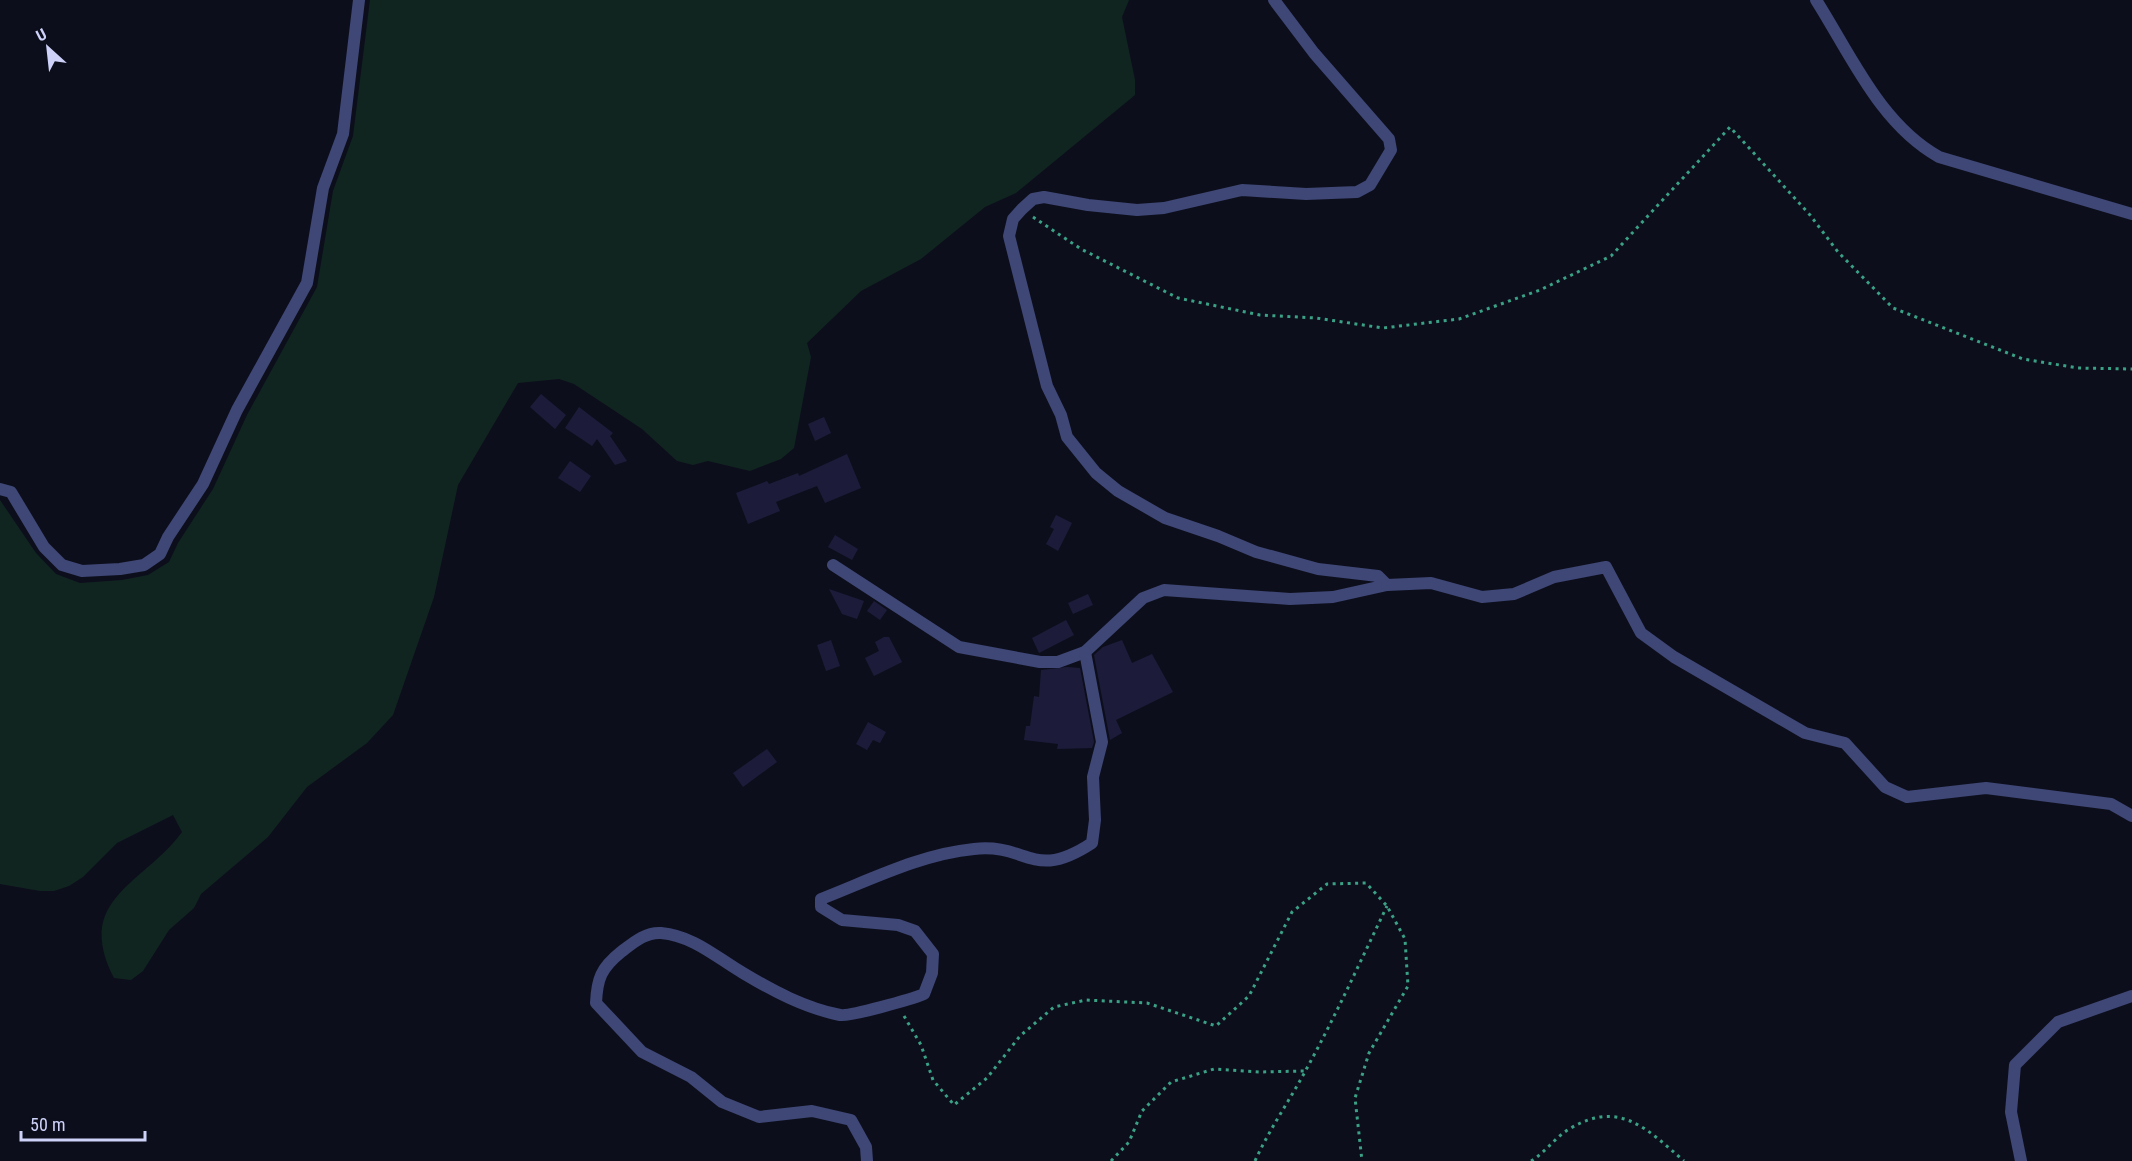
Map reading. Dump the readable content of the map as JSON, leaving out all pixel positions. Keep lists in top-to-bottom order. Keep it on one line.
{"scale_bar":"50 m","north":"top left"}
